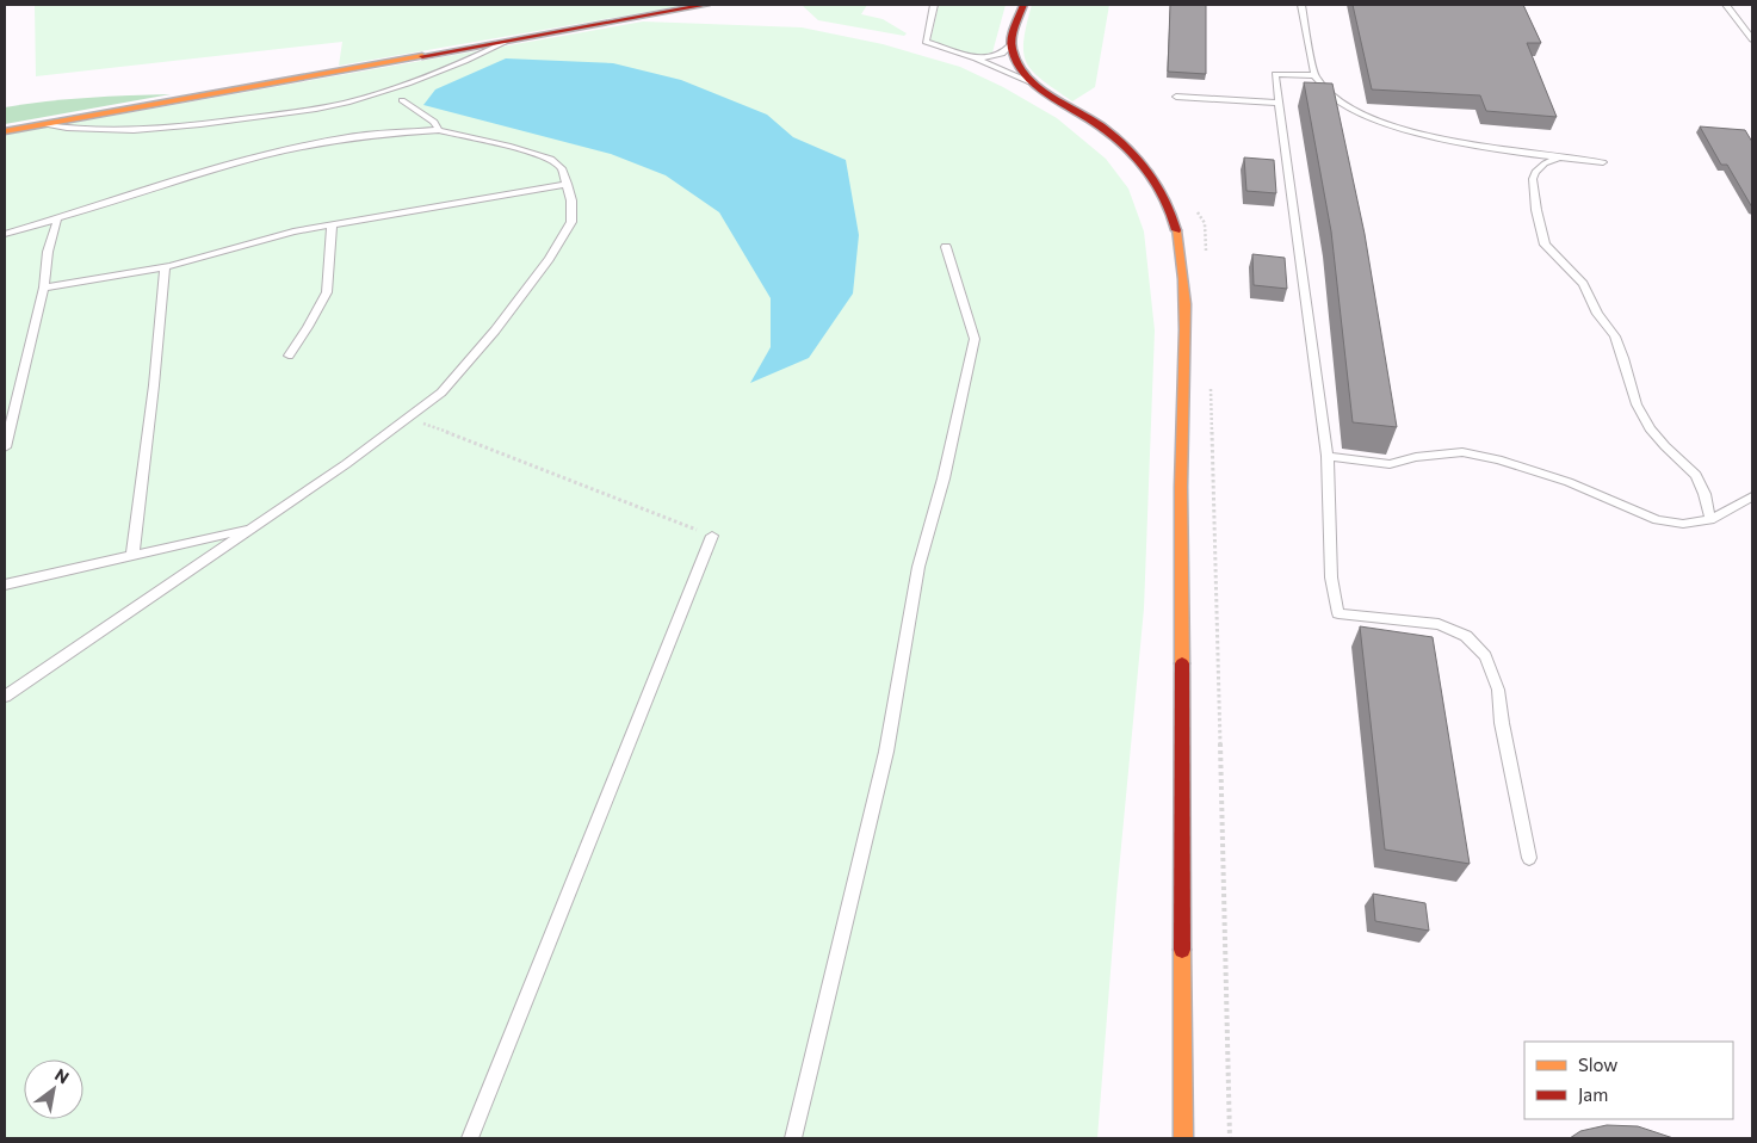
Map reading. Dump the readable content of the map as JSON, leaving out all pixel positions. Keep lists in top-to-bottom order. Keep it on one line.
{"legend":["Slow","Jam"],"north":"top right"}
